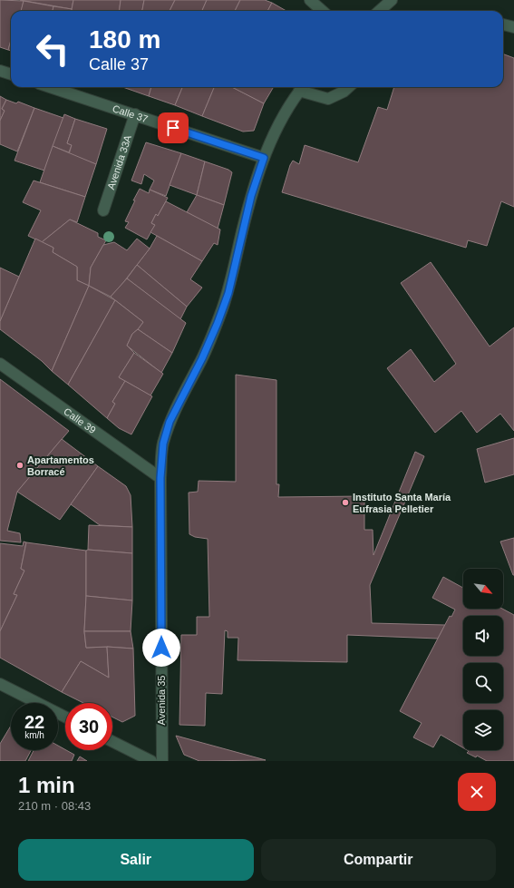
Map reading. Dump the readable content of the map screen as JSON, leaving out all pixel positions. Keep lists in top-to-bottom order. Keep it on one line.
{"streets":{"street":["Calle 37","Avenida 33A","Calle 39","Avenida 35"]},"crossings":[["Calle 37","Avenida 33A"],["Calle 37","Avenida 35"],["Calle 39","Avenida 35"]],"places":["Apartamentos Borracé","Instituto Santa María Eufrasia Pelletier"],"north":"bottom right","page":{"turn":["180 m","Calle 37"],"speed":"22 km/h","limit":"30","heading":["1 min","210 m · 08:43"],"buttons":["Salir","Compartir"]}}
